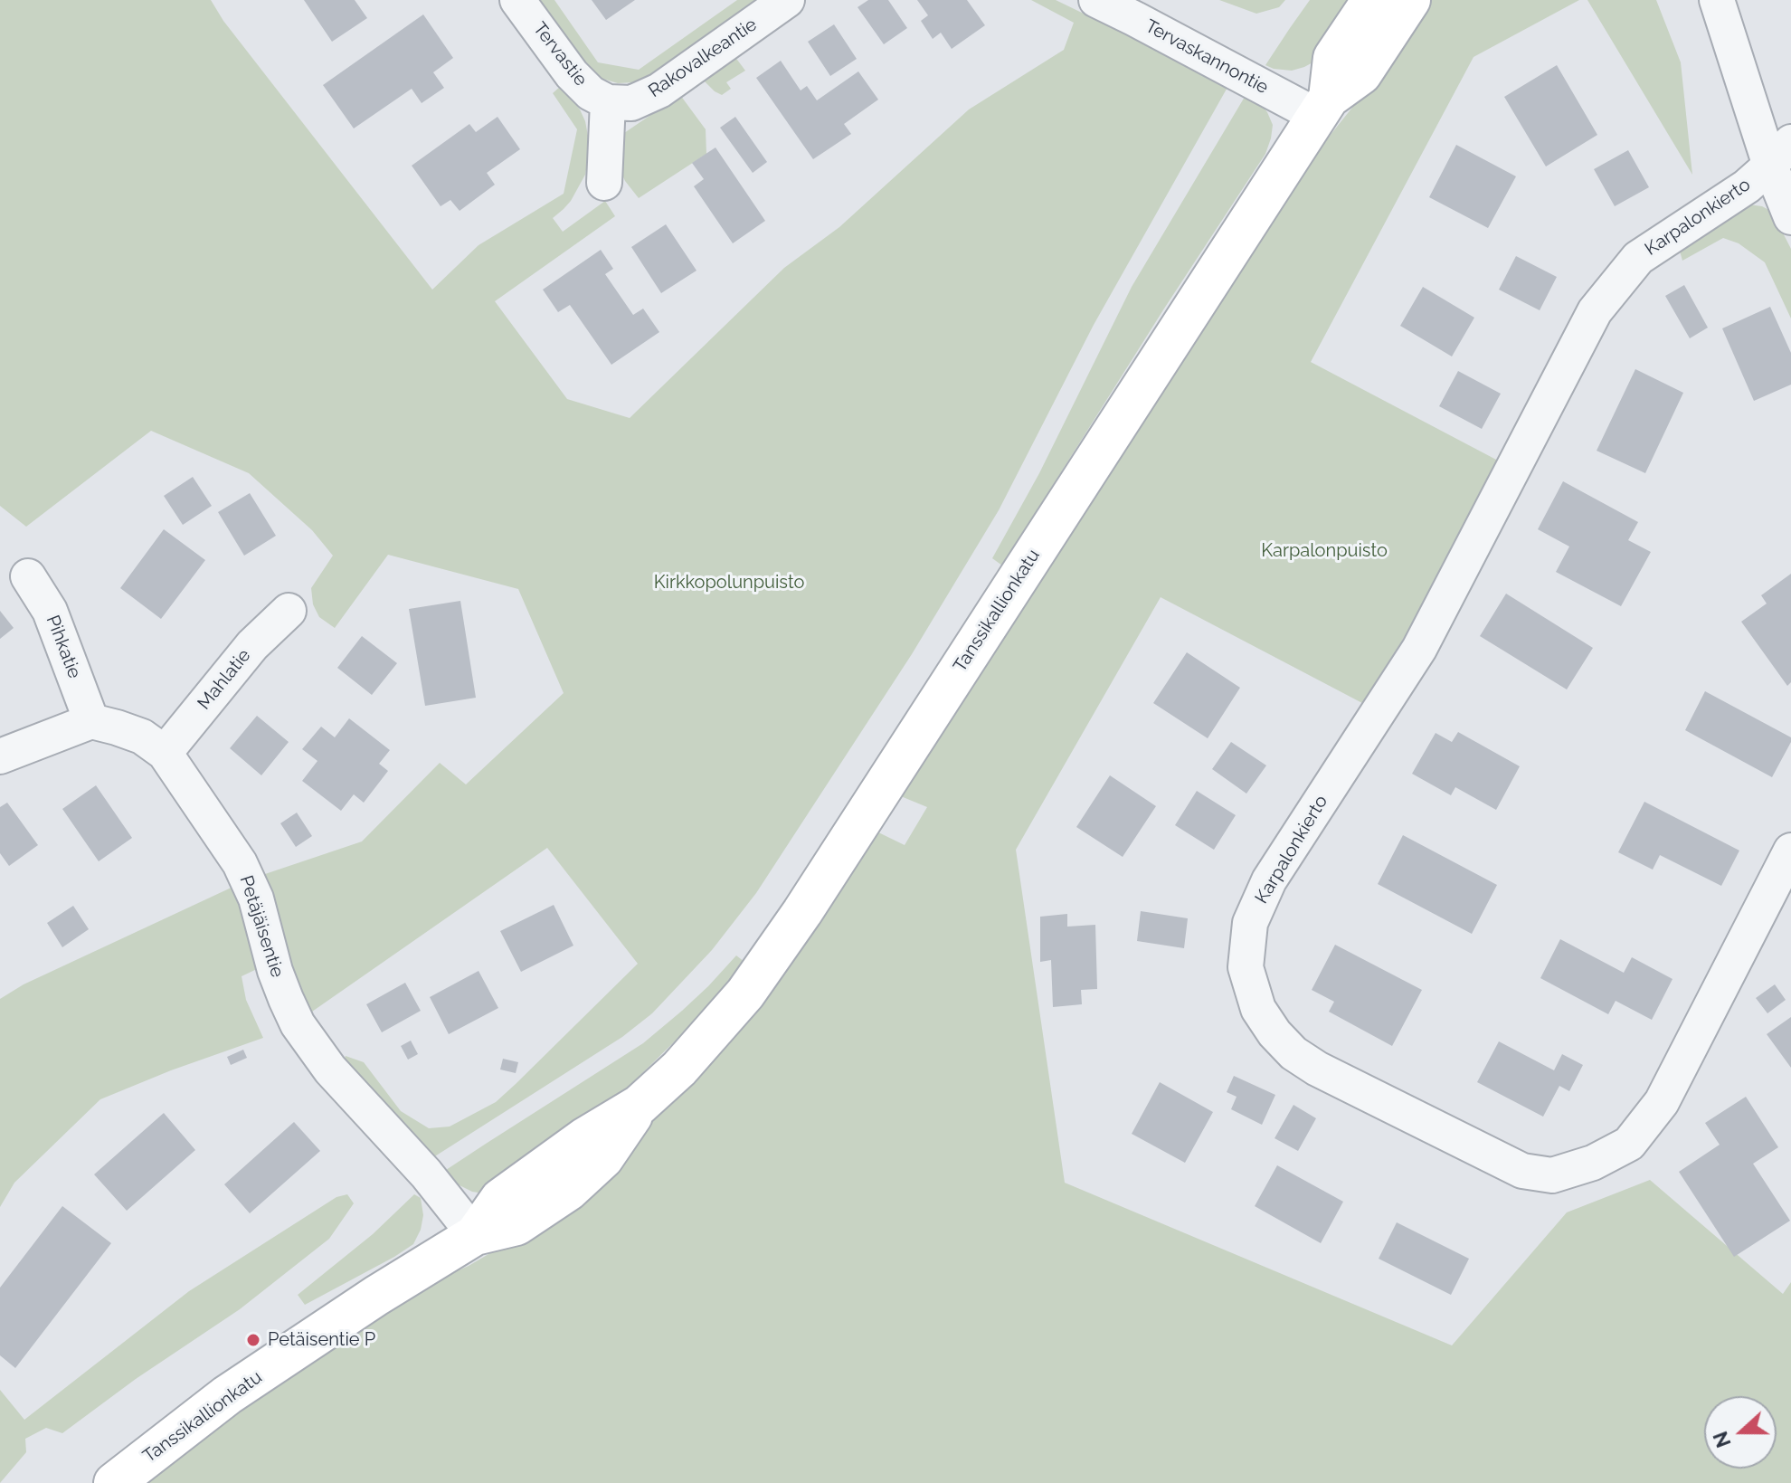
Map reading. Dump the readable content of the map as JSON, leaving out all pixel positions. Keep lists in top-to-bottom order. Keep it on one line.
{"streets":{"street":["Tervastie","Tervaskannontie","Rakovalkeantie","Karpalonkierto","Tanssikallionkatu","Pihkatie","Mahlatie","Petäjäisentie"]},"crossings":[["Tervastie","Rakovalkeantie"],["Tervaskannontie","Tanssikallionkatu"],["Tanssikallionkatu","Petäjäisentie"],["Pihkatie","Petäjäisentie"],["Mahlatie","Petäjäisentie"]],"parks":["Karpalonpuisto","Kirkkopolunpuisto"],"places":["Petäisentie P"],"north":"left"}
